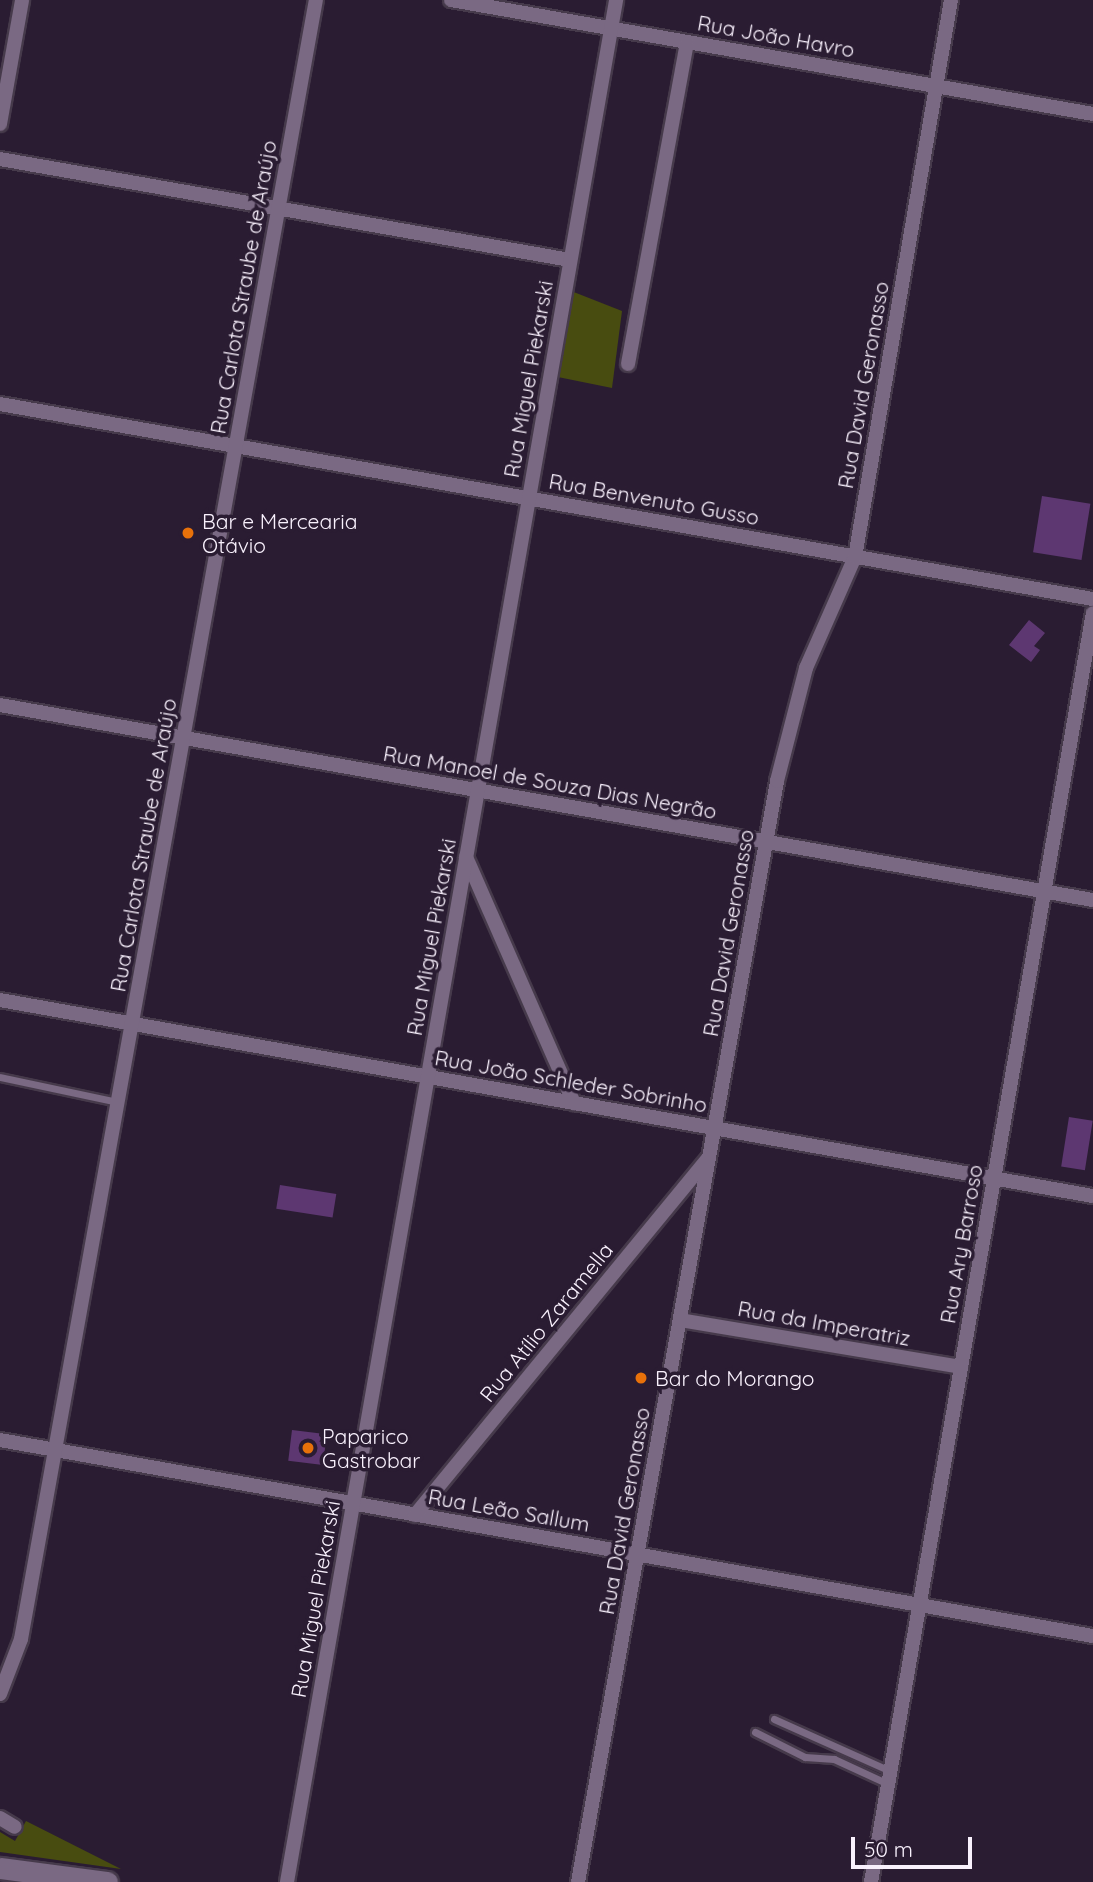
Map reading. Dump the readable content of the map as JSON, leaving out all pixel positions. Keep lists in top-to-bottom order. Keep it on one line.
{"streets":{"street":["Rua João Havro","Rua Carlota Straube de Araújo","Rua Miguel Piekarski","Rua David Geronasso","Rua Benvenuto Gusso","Rua Manoel de Souza Dias Negrão","Rua João Schleder Sobrinho","Rua Ary Barroso","Rua Atílio Zaramella","Rua da Imperatriz","Rua Leão Sallum"]},"crossings":[["Rua João Havro","Rua Miguel Piekarski"],["Rua João Havro","Rua David Geronasso"],["Rua Carlota Straube de Araújo","Rua Benvenuto Gusso"],["Rua Carlota Straube de Araújo","Rua Manoel de Souza Dias Negrão"],["Rua Carlota Straube de Araújo","Rua João Schleder Sobrinho"],["Rua Carlota Straube de Araújo","Rua Leão Sallum"],["Rua Miguel Piekarski","Rua Benvenuto Gusso"],["Rua Miguel Piekarski","Rua Manoel de Souza Dias Negrão"],["Rua Miguel Piekarski","Rua João Schleder Sobrinho"],["Rua Miguel Piekarski","Rua Leão Sallum"],["Rua David Geronasso","Rua Benvenuto Gusso"],["Rua David Geronasso","Rua Manoel de Souza Dias Negrão"],["Rua David Geronasso","Rua João Schleder Sobrinho"],["Rua David Geronasso","Rua Atílio Zaramella"],["Rua David Geronasso","Rua da Imperatriz"],["Rua David Geronasso","Rua Leão Sallum"],["Rua Manoel de Souza Dias Negrão","Rua Ary Barroso"],["Rua João Schleder Sobrinho","Rua Ary Barroso"],["Rua Ary Barroso","Rua da Imperatriz"],["Rua Ary Barroso","Rua Leão Sallum"],["Rua Atílio Zaramella","Rua Leão Sallum"]],"places":["Bar e Mercearia Otávio","Bar do Morango","Paparico Gastrobar"],"scale_bar":"50 m"}
